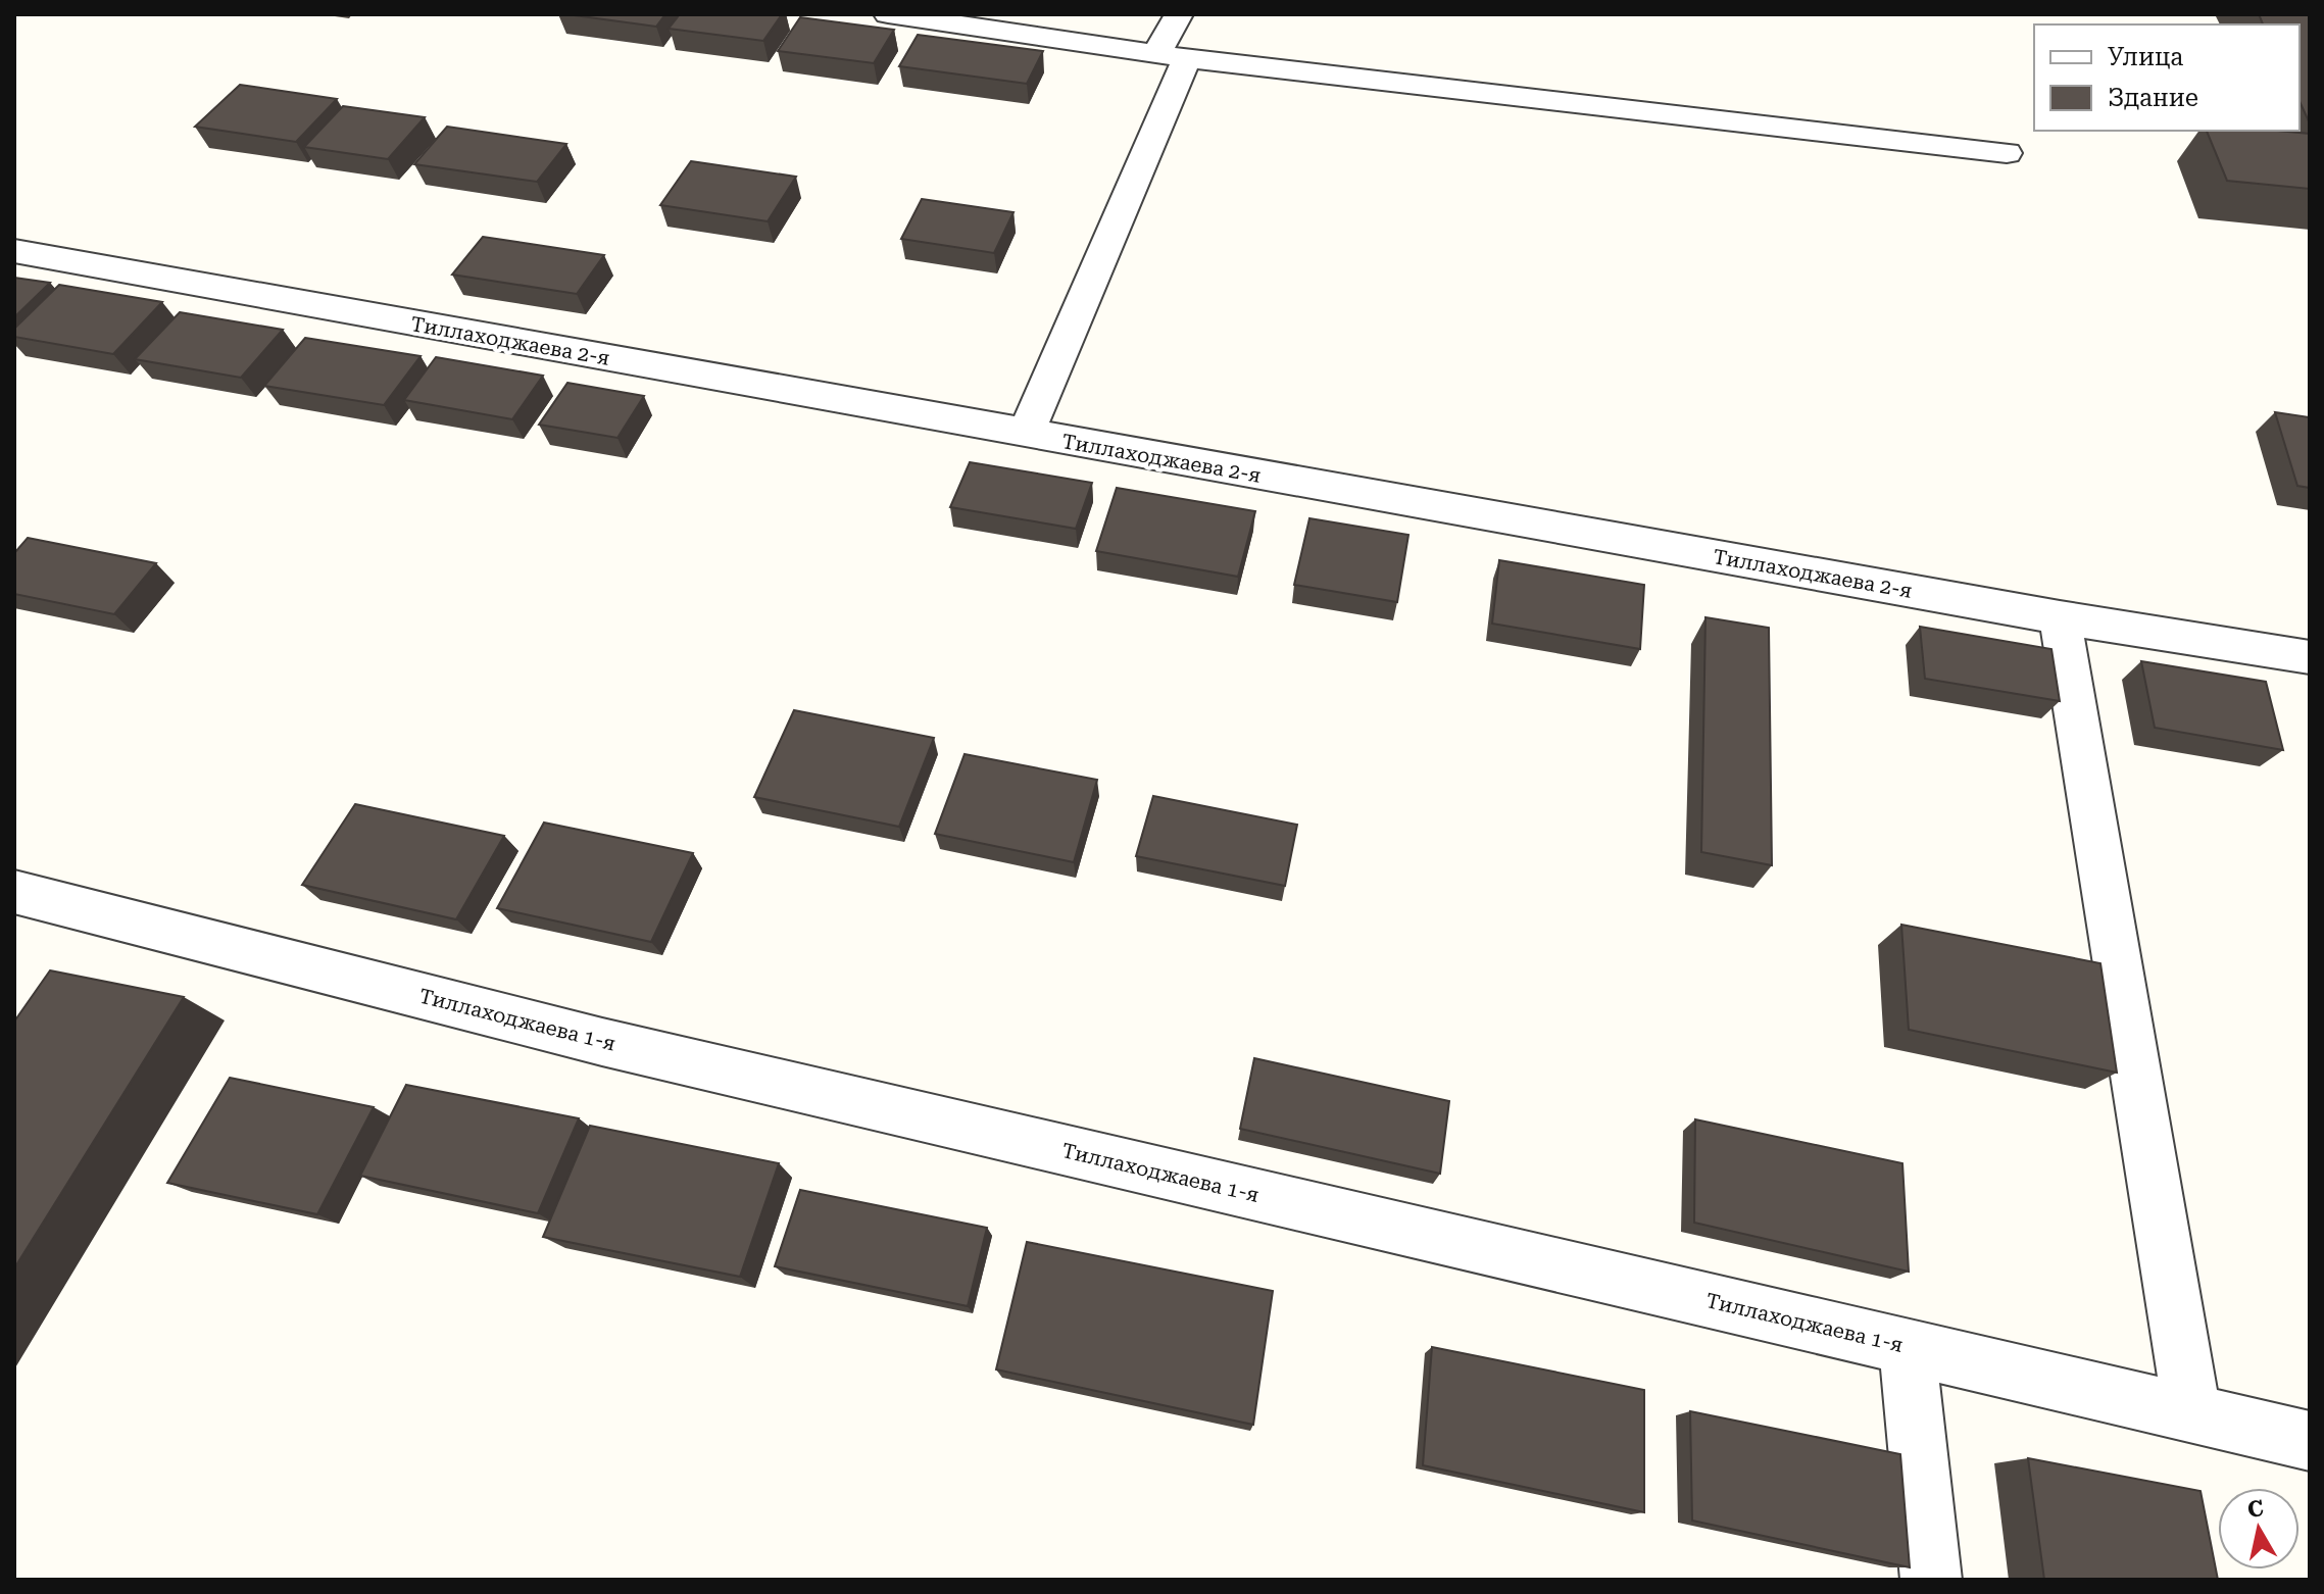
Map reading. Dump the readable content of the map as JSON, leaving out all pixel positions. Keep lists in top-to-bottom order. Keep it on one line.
{"streets":{"street":["Тиллаходжаева 2-я","Тиллаходжаева 1-я"]},"legend":["Улица","Здание"],"north":"top"}
